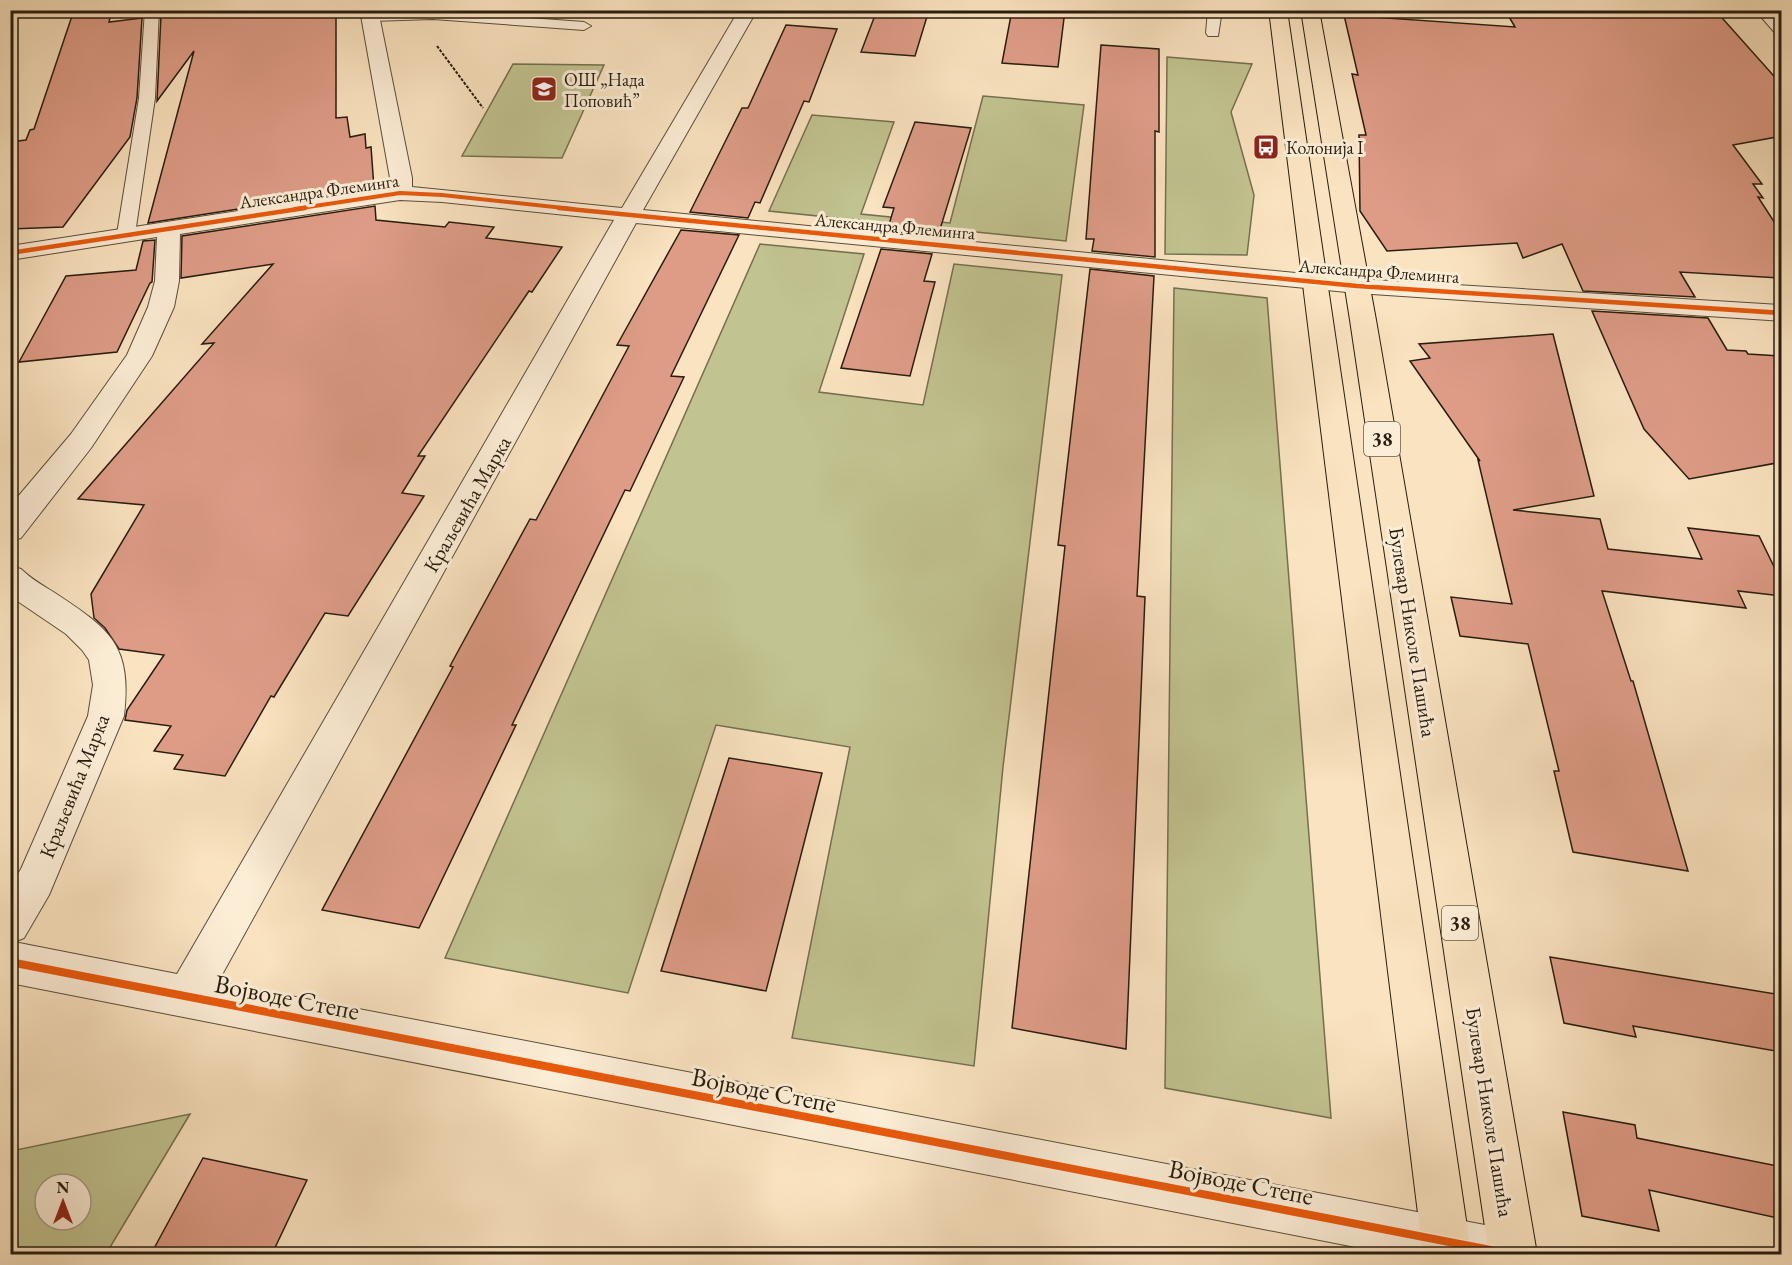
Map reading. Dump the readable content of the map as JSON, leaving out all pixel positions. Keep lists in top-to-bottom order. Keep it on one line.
{"streets":{"main road":["38","Булевар Николе Пашића"],"street":["Александра Флеминга","Краљевића Марка","Војводе Степе"]},"crossings":[["Александра Флеминга","38"],["Александра Флеминга","Краљевића Марка"],["Александра Флеминга","Булевар Николе Пашића"],["38","Војводе Степе"],["Краљевића Марка","Војводе Степе"],["Булевар Николе Пашића","Војводе Степе"]],"places":{"school or university":["ОШ „Нада Поповић”"],"bus stop":["Колонија I"]},"north":"top"}
